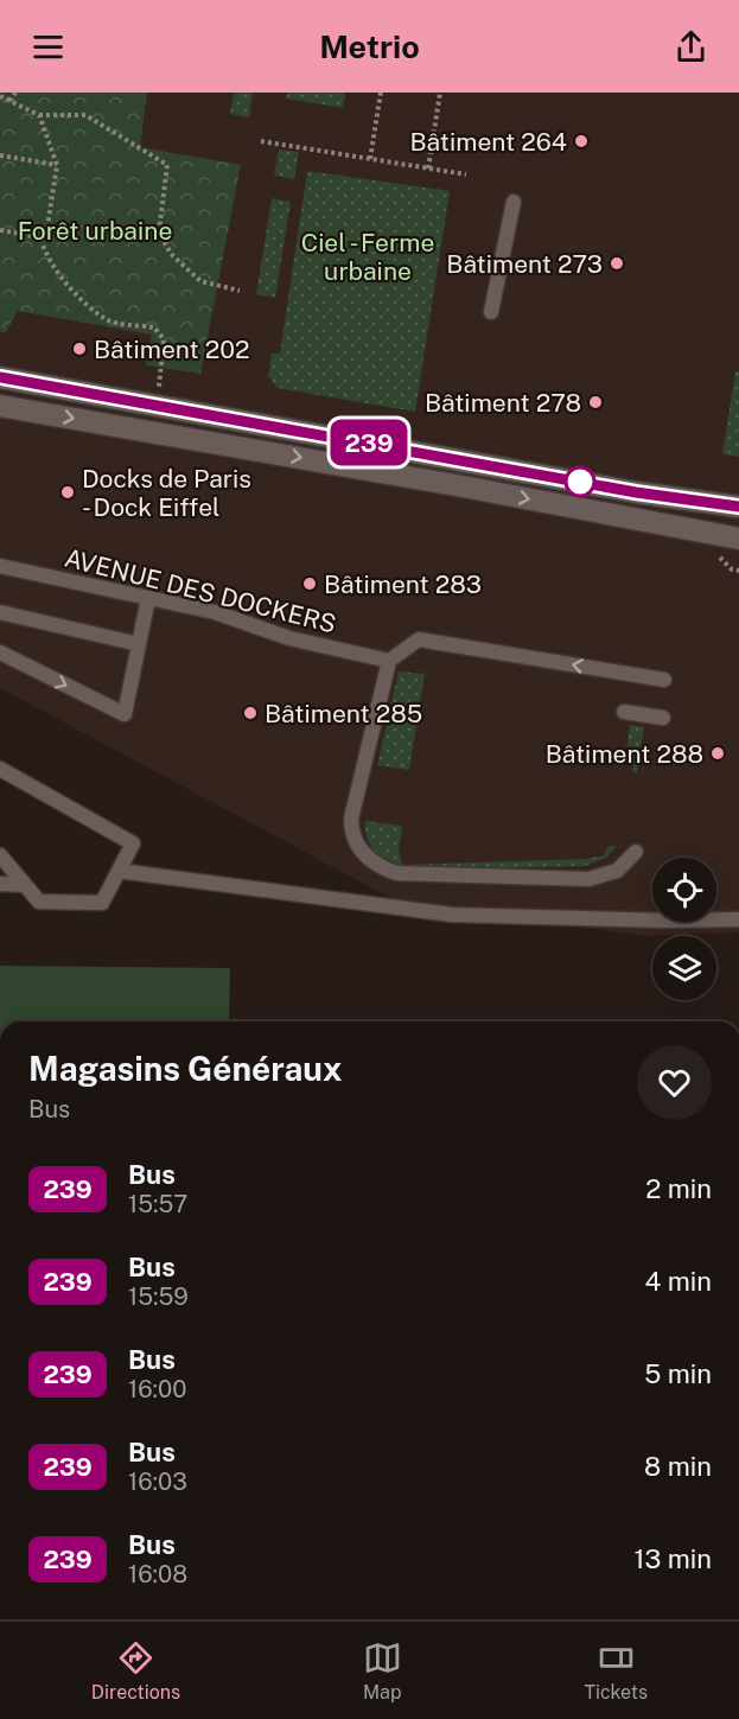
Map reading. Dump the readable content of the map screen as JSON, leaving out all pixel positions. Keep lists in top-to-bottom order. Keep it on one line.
{"streets":{"lane":["AVENUE DES DOCKERS"]},"parks":["Forêt urbaine","Ciel - Ferme urbaine"],"places":["Bâtiment 264","Bâtiment 273","Bâtiment 202","Bâtiment 278","Docks de Paris - Dock Eiffel","Bâtiment 283","Bâtiment 285","Bâtiment 288"],"lines":["bus line 239"],"page":{"header":"Metrio","on_map":"239","heading":["Magasins Généraux","Bus"],"list":[{"mark":"239","name":"Bus","note":"15:57","value":"2 min"},{"mark":"239","name":"Bus","note":"15:59","value":"4 min"},{"mark":"239","name":"Bus","note":"16:00","value":"5 min"},{"mark":"239","name":"Bus","note":"16:03","value":"8 min"},{"mark":"239","name":"Bus","note":"16:08","value":"13 min"}],"tabs":["Directions","Map","Tickets"]}}
